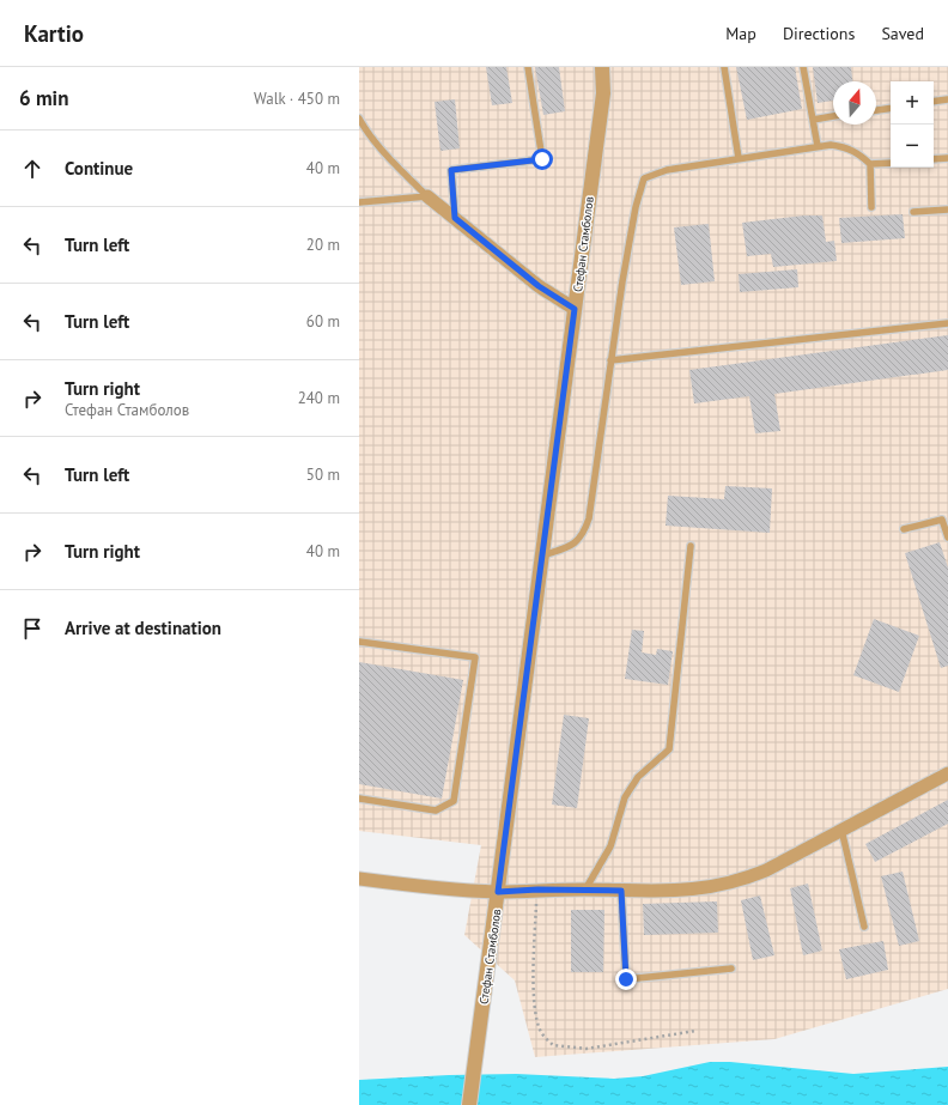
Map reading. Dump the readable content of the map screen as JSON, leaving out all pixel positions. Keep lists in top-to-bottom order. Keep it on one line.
{"streets":{"street":["Стефан Стамболов"]},"north":"top","page":{"header":"Kartio","nav":["Map","Directions","Saved"],"heading":["6 min","Walk · 450 m"],"map_buttons":["+","−"],"list":[["Continue","40 m"],["Turn left","20 m"],["Turn left","60 m"],["Turn right","Стефан Стамболов","240 m"],["Turn left","50 m"],["Turn right","40 m"],"Arrive at destination"]}}
